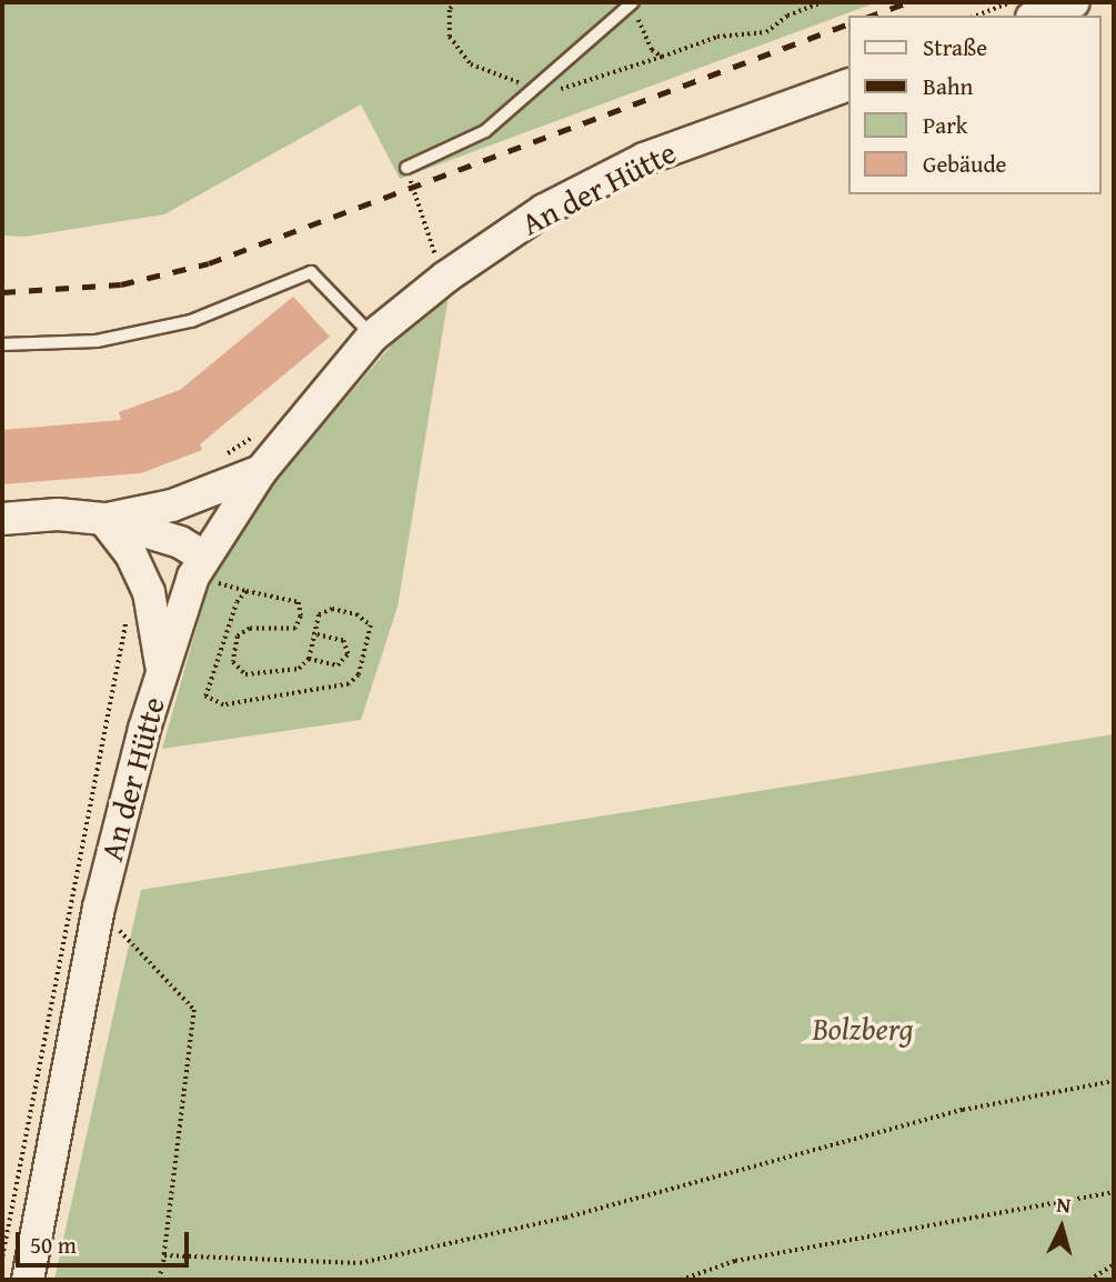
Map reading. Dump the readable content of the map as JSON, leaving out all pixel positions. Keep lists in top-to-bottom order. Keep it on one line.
{"streets":{"street":["An der Hütte"]},"parks":["Bolzberg"],"legend":["Straße","Bahn","Park","Gebäude"],"scale_bar":"50 m","north":"top"}
